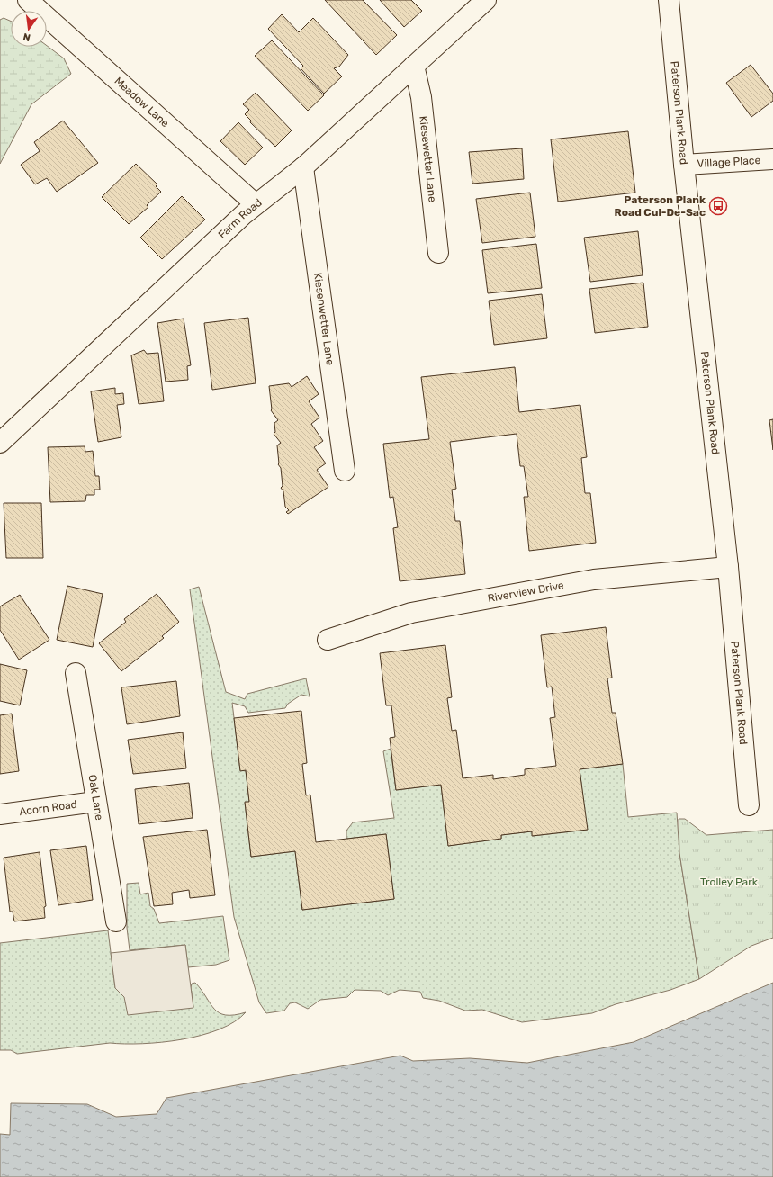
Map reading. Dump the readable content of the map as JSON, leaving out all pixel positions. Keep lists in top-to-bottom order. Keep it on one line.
{"streets":{"street":["Meadow Lane","Paterson Plank Road","Kiesewetter Lane","Village Place","Farm Road","Kiesenwetter Lane","Riverview Drive","Oak Lane","Acorn Road"]},"crossings":[["Meadow Lane","Farm Road"],["Paterson Plank Road","Village Place"],["Paterson Plank Road","Riverview Drive"],["Kiesewetter Lane","Farm Road"],["Farm Road","Kiesenwetter Lane"],["Oak Lane","Acorn Road"]],"parks":["Trolley Park"],"places":{"bus stop":["Paterson Plank Road Cul-De-Sac"]},"north":"bottom"}
